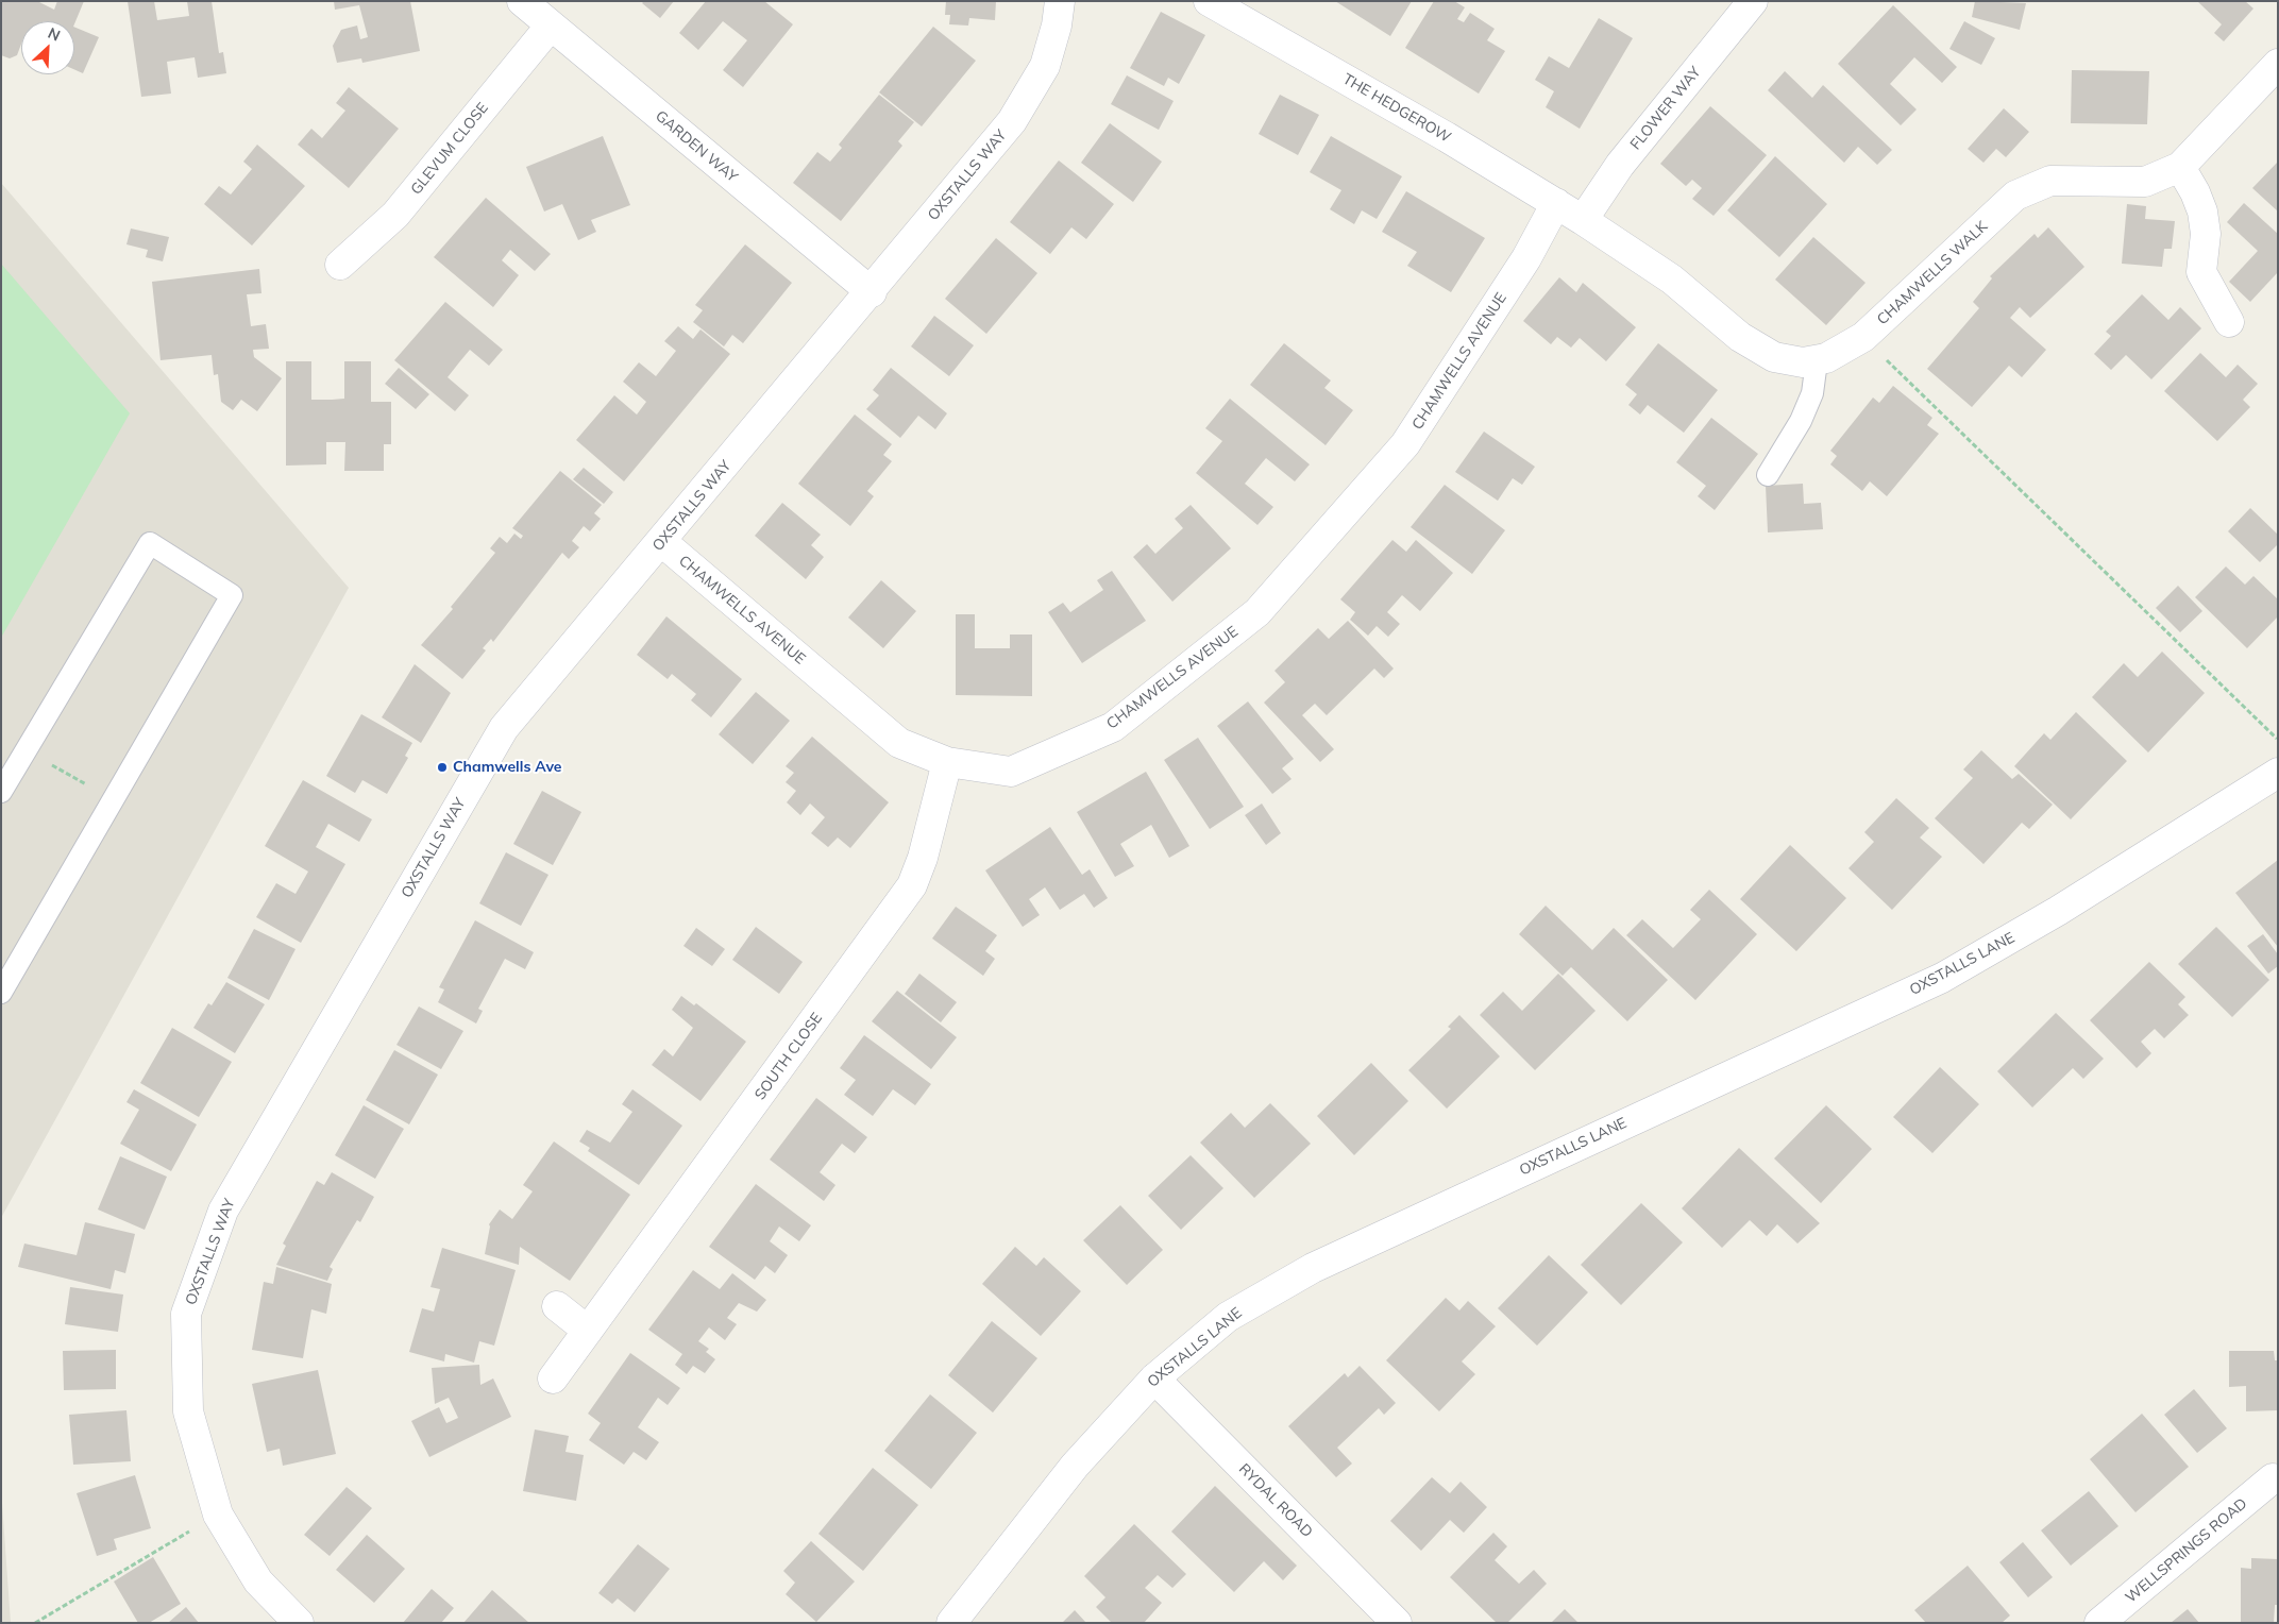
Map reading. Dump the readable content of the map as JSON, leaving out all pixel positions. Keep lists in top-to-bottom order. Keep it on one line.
{"streets":{"street":["THE HEDGEROW","FLOWER WAY","GARDEN WAY","GLEVUM CLOSE","OXSTALLS WAY","CHAMWELLS WALK","CHAMWELLS AVENUE","OXSTALLS LANE","SOUTH CLOSE","RYDAL ROAD","WELLSPRINGS ROAD"]},"crossings":[["THE HEDGEROW","FLOWER WAY"],["THE HEDGEROW","CHAMWELLS AVENUE"],["GARDEN WAY","GLEVUM CLOSE"],["GARDEN WAY","OXSTALLS WAY"],["OXSTALLS WAY","CHAMWELLS AVENUE"],["CHAMWELLS AVENUE","SOUTH CLOSE"],["OXSTALLS LANE","RYDAL ROAD"]],"places":["Chamwells Ave"],"north":"top right"}
